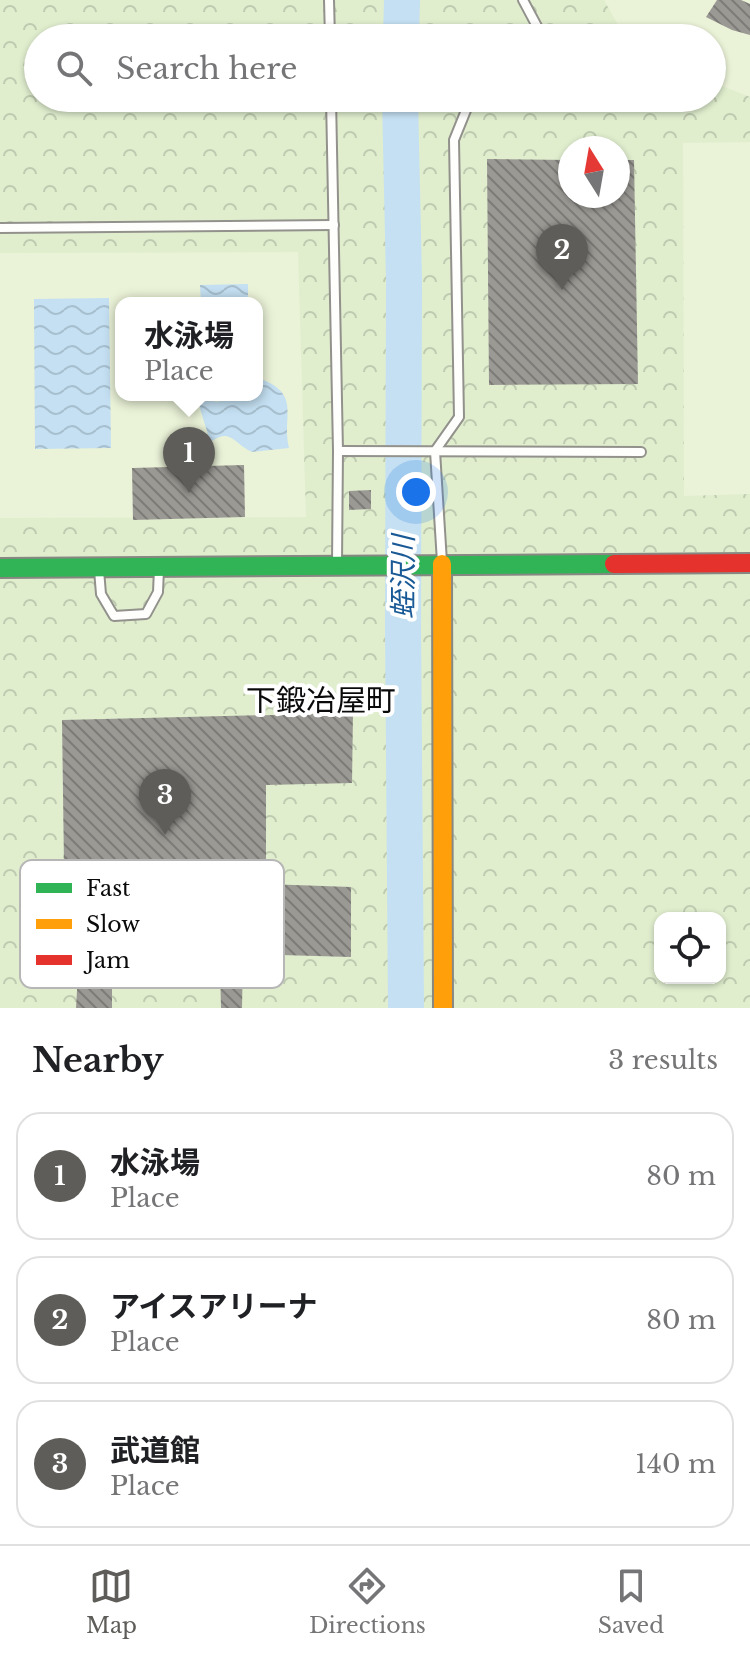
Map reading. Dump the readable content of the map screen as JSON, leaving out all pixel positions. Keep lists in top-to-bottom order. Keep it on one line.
{"districts":["下鍛冶屋町"],"water":["蛭沢川"],"legend":["Fast","Slow","Jam"],"north":"top","page":{"search":"Search here","pins":["2","1","3"],"popup":["水泳場","Place"],"heading":["Nearby","3 results"],"list":[{"mark":"1","name":"水泳場","note":"Place","value":"80 m"},{"mark":"2","name":"アイスアリーナ","note":"Place","value":"80 m"},{"mark":"3","name":"武道館","note":"Place","value":"140 m"}],"nav":["Map","Directions","Saved"]}}
